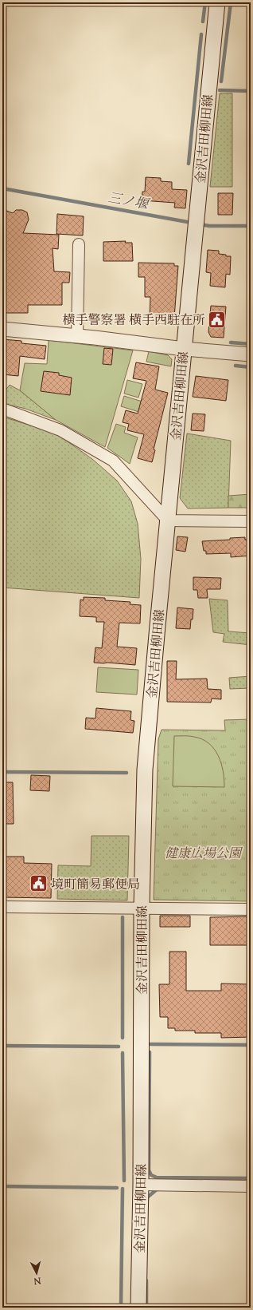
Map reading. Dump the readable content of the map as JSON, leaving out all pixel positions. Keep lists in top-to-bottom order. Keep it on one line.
{"streets":{"main road":["金沢吉田柳田線"]},"water":["三ノ堰"],"parks":["健康広場公園"],"places":{"public building":["横手警察署 横手西駐在所","境町簡易郵便局"]},"north":"bottom"}
